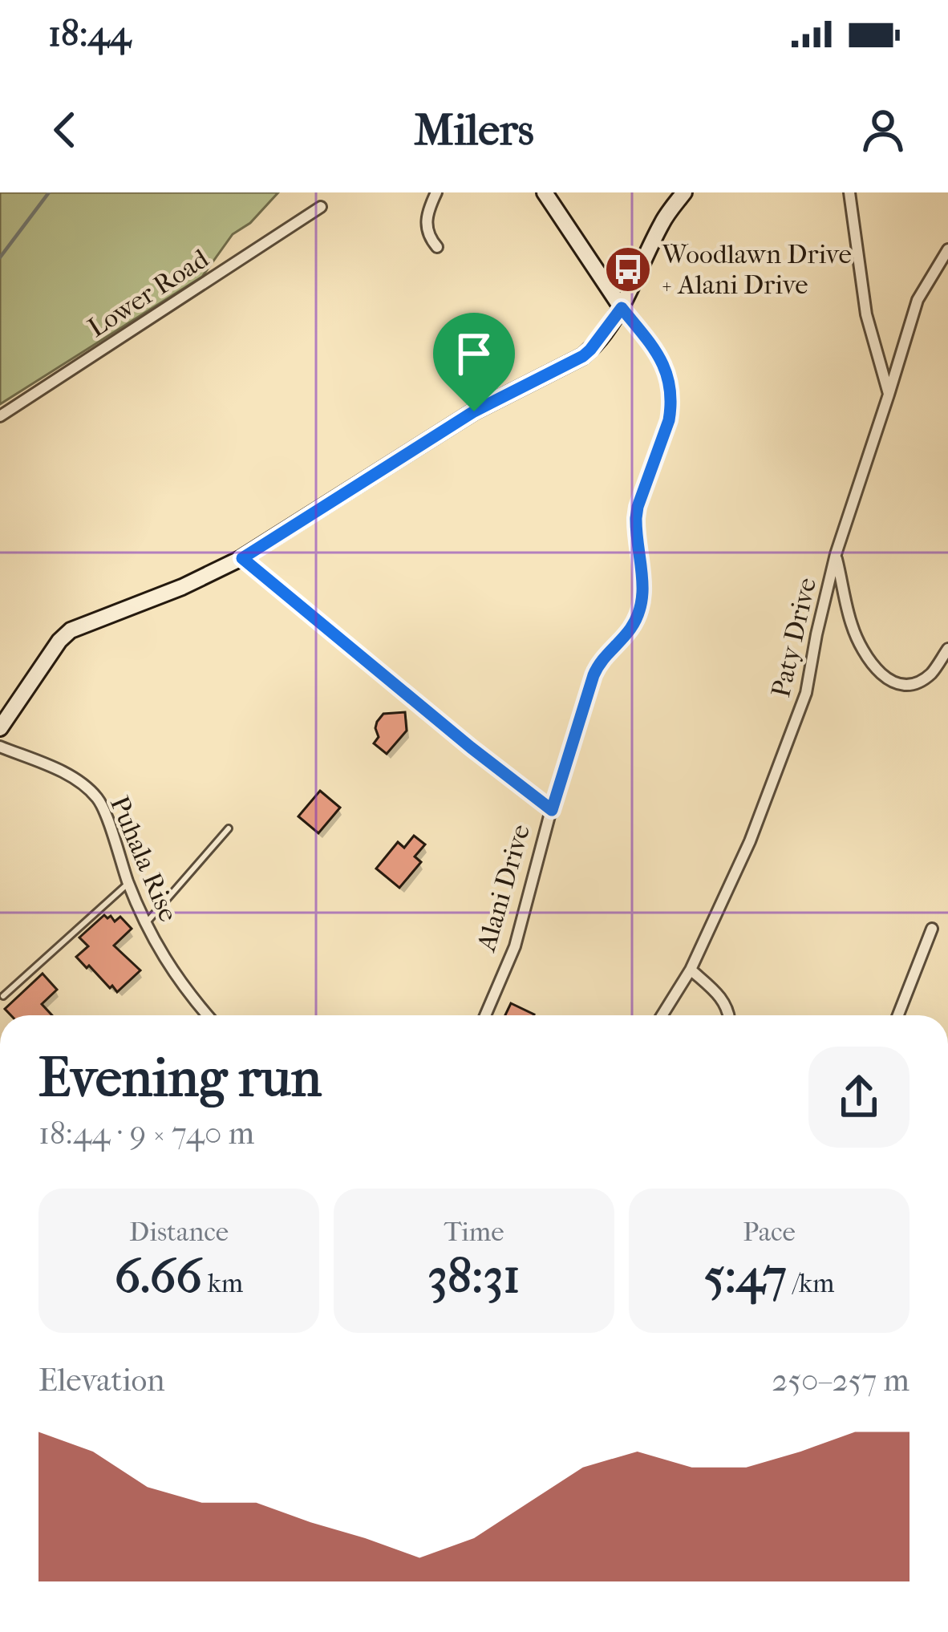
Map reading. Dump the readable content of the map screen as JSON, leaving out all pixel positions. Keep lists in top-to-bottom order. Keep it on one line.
{"streets":{"street":["Lower Road","Paty Drive","Puhala Rise","Alani Drive"]},"places":{"bus stop":["Woodlawn Drive + Alani Drive"]},"page":{"status":"18:44","header":"Milers","heading":["Evening run","18:44 · 9 × 740 m"],"stats":[["Distance","6.66 km"],["Time","38:31"],["Pace","5:47 /km"]],"chart":["Elevation","250–257 m"]}}
